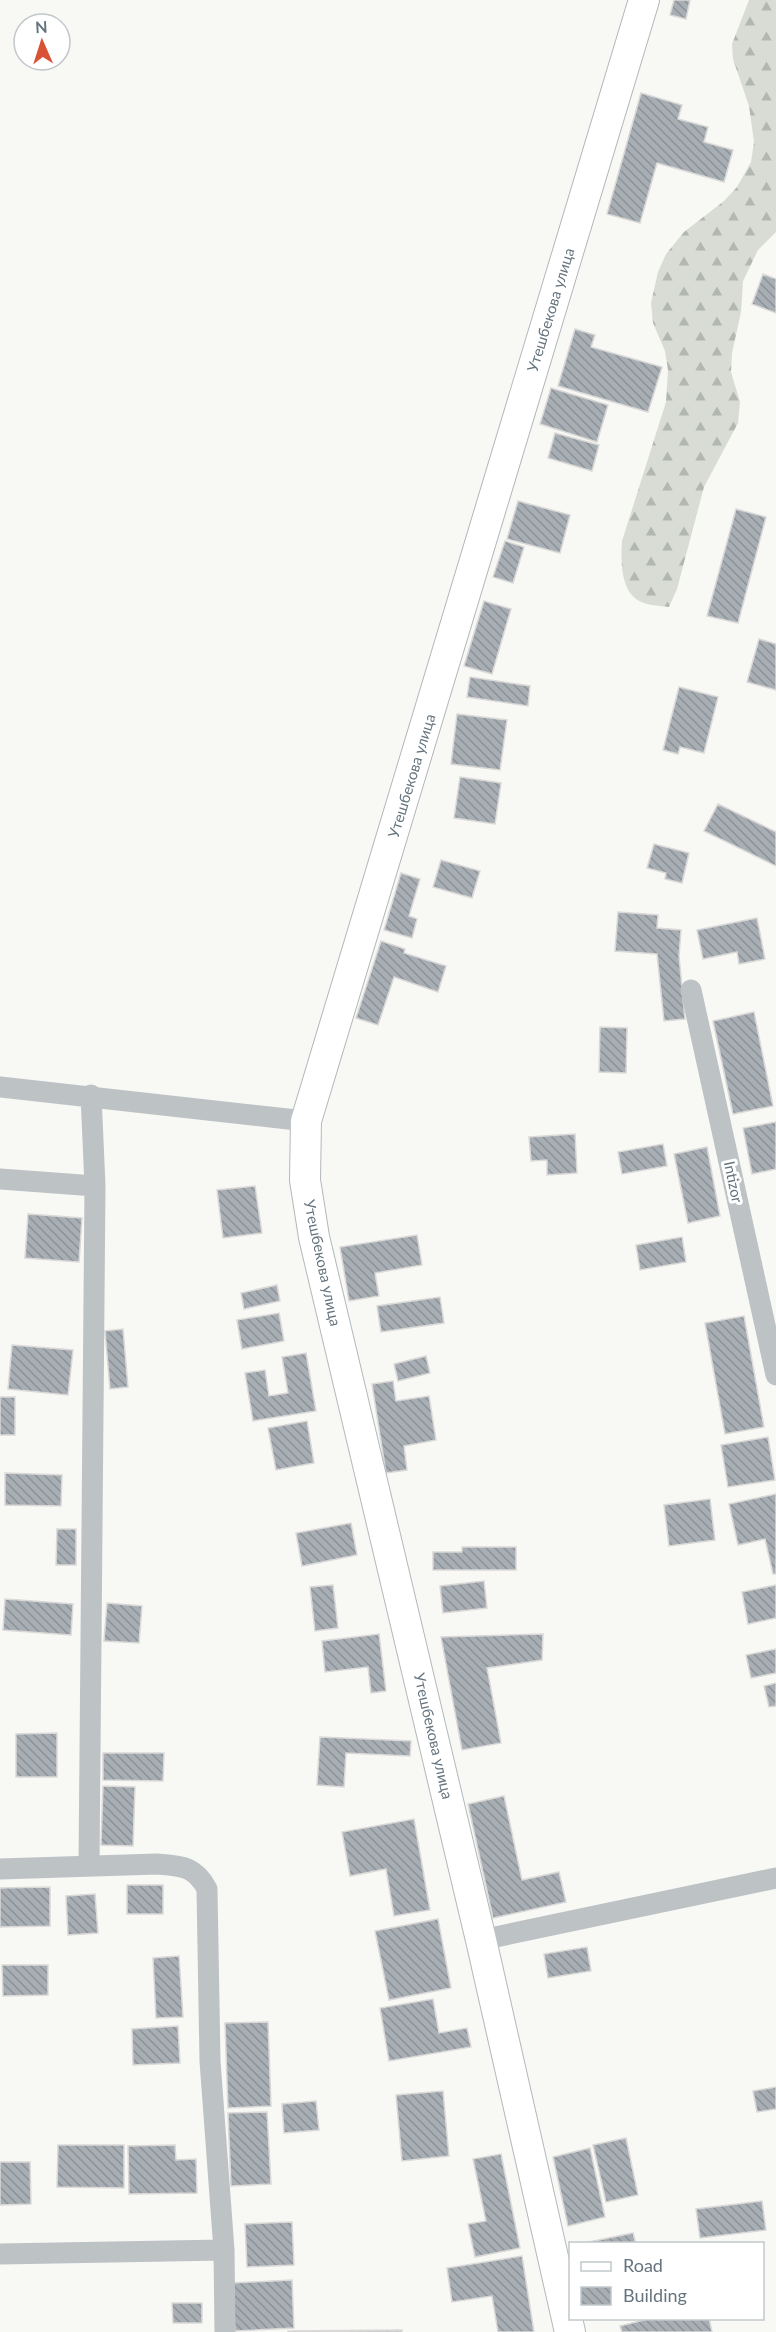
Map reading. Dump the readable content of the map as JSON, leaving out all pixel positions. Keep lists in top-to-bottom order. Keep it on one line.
{"streets":{"main road":["Утешбекова улица"],"street":["Intizor"]},"legend":["Road","Building"],"north":"top"}
